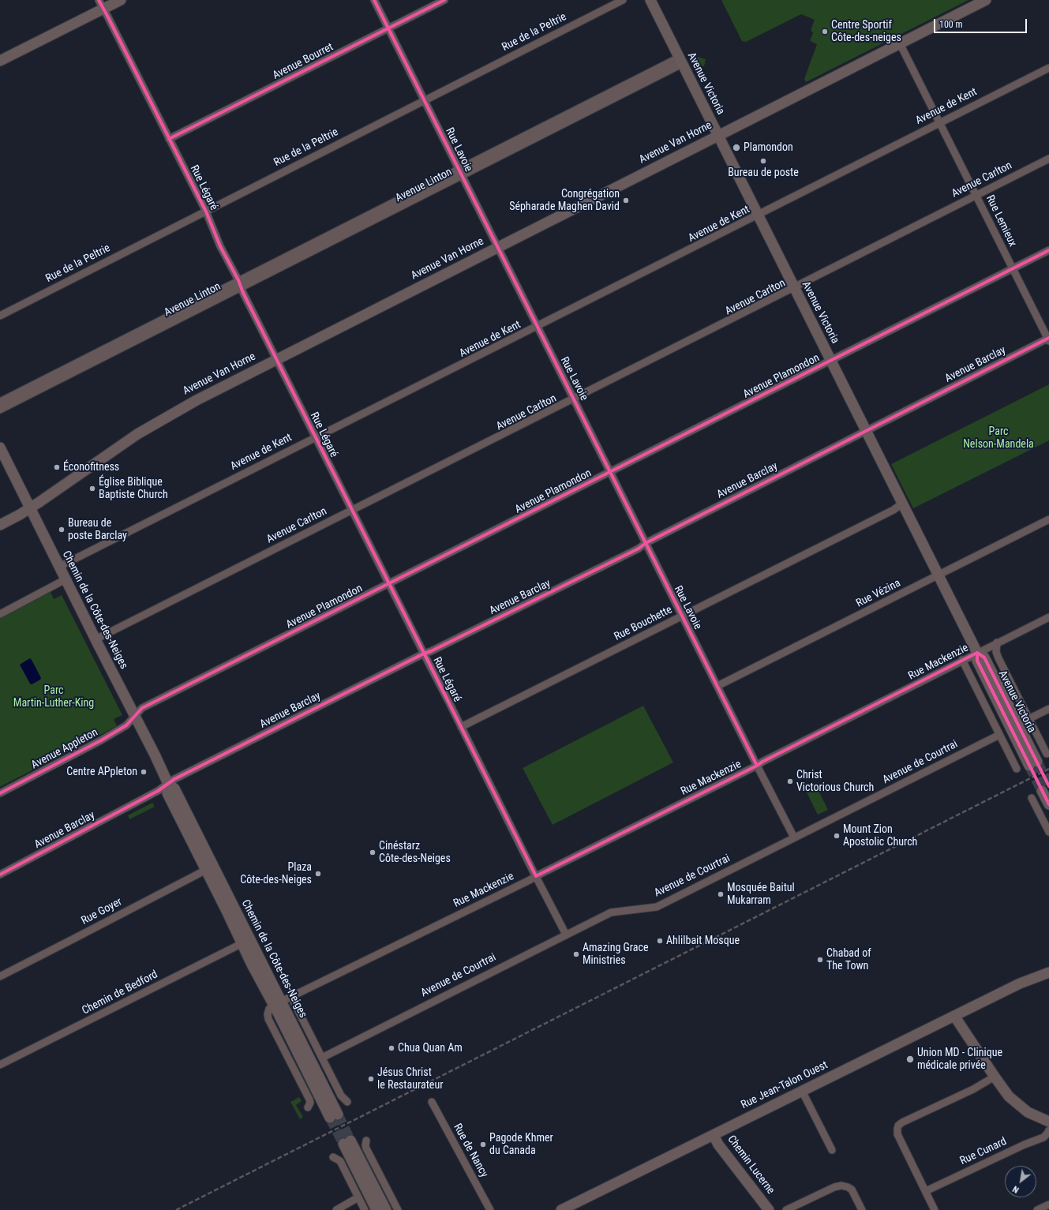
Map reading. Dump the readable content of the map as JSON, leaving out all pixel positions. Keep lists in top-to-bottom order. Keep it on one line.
{"streets":{"main road":["Avenue Victoria","Avenue Van Horne","Chemin de la Côte-des-Neiges","Rue Jean-Talon Ouest","Chemin Lucerne"],"street":["Rue de la Peltrie","Avenue Bourret","Avenue de Kent","Rue Lavoie","Avenue Carlton","Avenue Linton","Rue Légaré","Rue Lemieux","Avenue Barclay","Avenue Plamondon","Rue Vézina","Rue Bouchette","Rue Mackenzie","Avenue Appleton","Avenue de Courtrai","Rue Goyer","Chemin de Bedford","Rue de Nancy","Rue Cunard"]},"crossings":[["Rue de la Peltrie","Rue Lavoie"],["Rue de la Peltrie","Rue Légaré"],["Avenue Bourret","Rue Lavoie"],["Avenue Bourret","Rue Légaré"],["Avenue Victoria","Avenue de Kent"],["Avenue Victoria","Avenue Van Horne"],["Avenue Victoria","Avenue Carlton"],["Avenue Victoria","Avenue Linton"],["Avenue Victoria","Avenue Barclay"],["Avenue Victoria","Avenue Plamondon"],["Avenue Victoria","Rue Vézina"],["Avenue Victoria","Rue Bouchette"],["Avenue Victoria","Rue Mackenzie"],["Avenue de Kent","Rue Lavoie"],["Avenue de Kent","Rue Légaré"],["Avenue de Kent","Rue Lemieux"],["Avenue de Kent","Chemin de la Côte-des-Neiges"],["Avenue Van Horne","Rue Lavoie"],["Avenue Van Horne","Rue Légaré"],["Avenue Van Horne","Rue Lemieux"],["Avenue Van Horne","Chemin de la Côte-des-Neiges"],["Rue Lavoie","Avenue Carlton"],["Rue Lavoie","Avenue Linton"],["Rue Lavoie","Avenue Barclay"],["Rue Lavoie","Avenue Plamondon"],["Rue Lavoie","Rue Vézina"],["Rue Lavoie","Rue Bouchette"],["Rue Lavoie","Rue Mackenzie"],["Rue Lavoie","Avenue de Courtrai"],["Avenue Carlton","Rue Légaré"],["Avenue Carlton","Rue Lemieux"],["Avenue Carlton","Chemin de la Côte-des-Neiges"],["Avenue Linton","Rue Légaré"],["Rue Légaré","Avenue Barclay"],["Rue Légaré","Avenue Plamondon"],["Rue Légaré","Rue Bouchette"],["Rue Légaré","Rue Mackenzie"],["Rue Légaré","Avenue de Courtrai"],["Rue Lemieux","Avenue Barclay"],["Rue Lemieux","Avenue Plamondon"],["Avenue Barclay","Chemin de la Côte-des-Neiges"],["Avenue Plamondon","Chemin de la Côte-des-Neiges"],["Avenue Plamondon","Avenue Appleton"],["Chemin de la Côte-des-Neiges","Rue Mackenzie"],["Chemin de la Côte-des-Neiges","Avenue Appleton"],["Chemin de la Côte-des-Neiges","Avenue de Courtrai"],["Chemin de la Côte-des-Neiges","Rue Goyer"],["Chemin de la Côte-des-Neiges","Chemin de Bedford"],["Rue Jean-Talon Ouest","Chemin Lucerne"]],"parks":["Parc Nelson-Mandela","Parc Martin-Luther-King"],"places":["Centre Sportif Côte-des-neiges","Plamondon","Bureau de poste","Congrégation Sépharade Maghen David","Éconofitness","Église Biblique Baptiste Church","Bureau de poste Barclay","Centre APpleton","Christ Victorious Church","Mount Zion Apostolic Church","Cinéstarz Côte-des-Neiges","Plaza Côte-des-Neiges","Mosquée Baitul Mukarram","Ahlilbait Mosque","Amazing Grace Ministries","Chabad of The Town","Chua Quan Am","Union MD - Clinique médicale privée","Jésus Christ le Restaurateur","Pagode Khmer du Canada"],"scale_bar":"100 m","north":"bottom left"}
